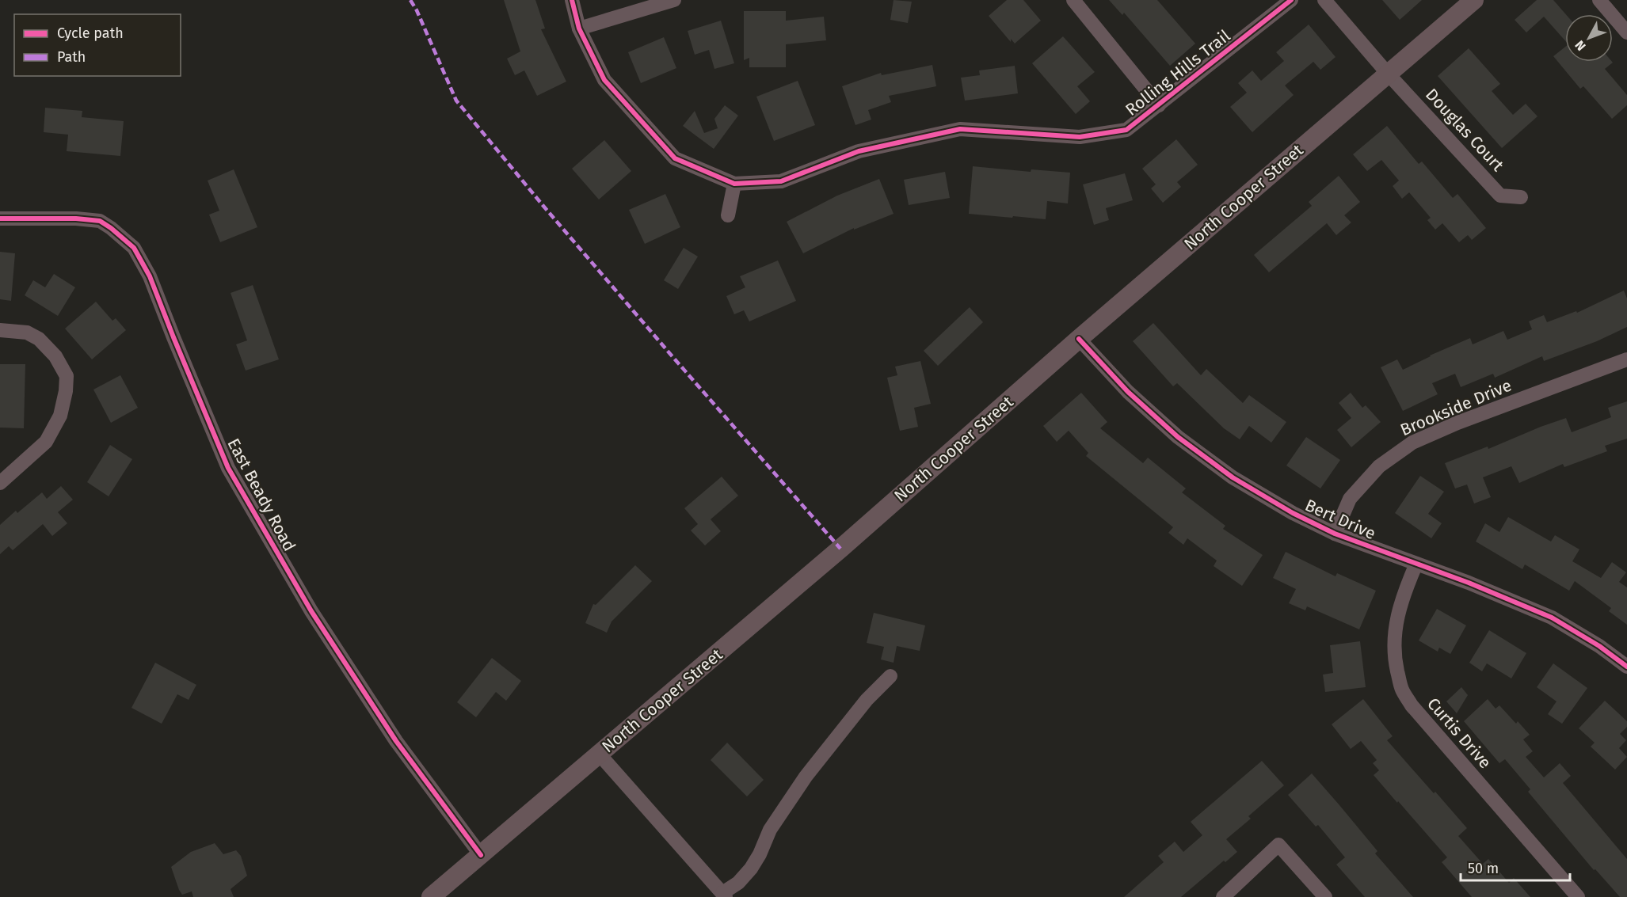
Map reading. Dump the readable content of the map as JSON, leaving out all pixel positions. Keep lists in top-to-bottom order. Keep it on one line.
{"streets":{"main road":["North Cooper Street"],"street":["Rolling Hills Trail","Douglas Court","Brookside Drive","East Beady Road","Bert Drive","Curtis Drive"]},"crossings":[["Douglas Court","North Cooper Street"],["North Cooper Street","East Beady Road"],["North Cooper Street","Bert Drive"],["Brookside Drive","Bert Drive"],["Bert Drive","Curtis Drive"]],"legend":["Cycle path","Path"],"scale_bar":"50 m","north":"bottom left"}
